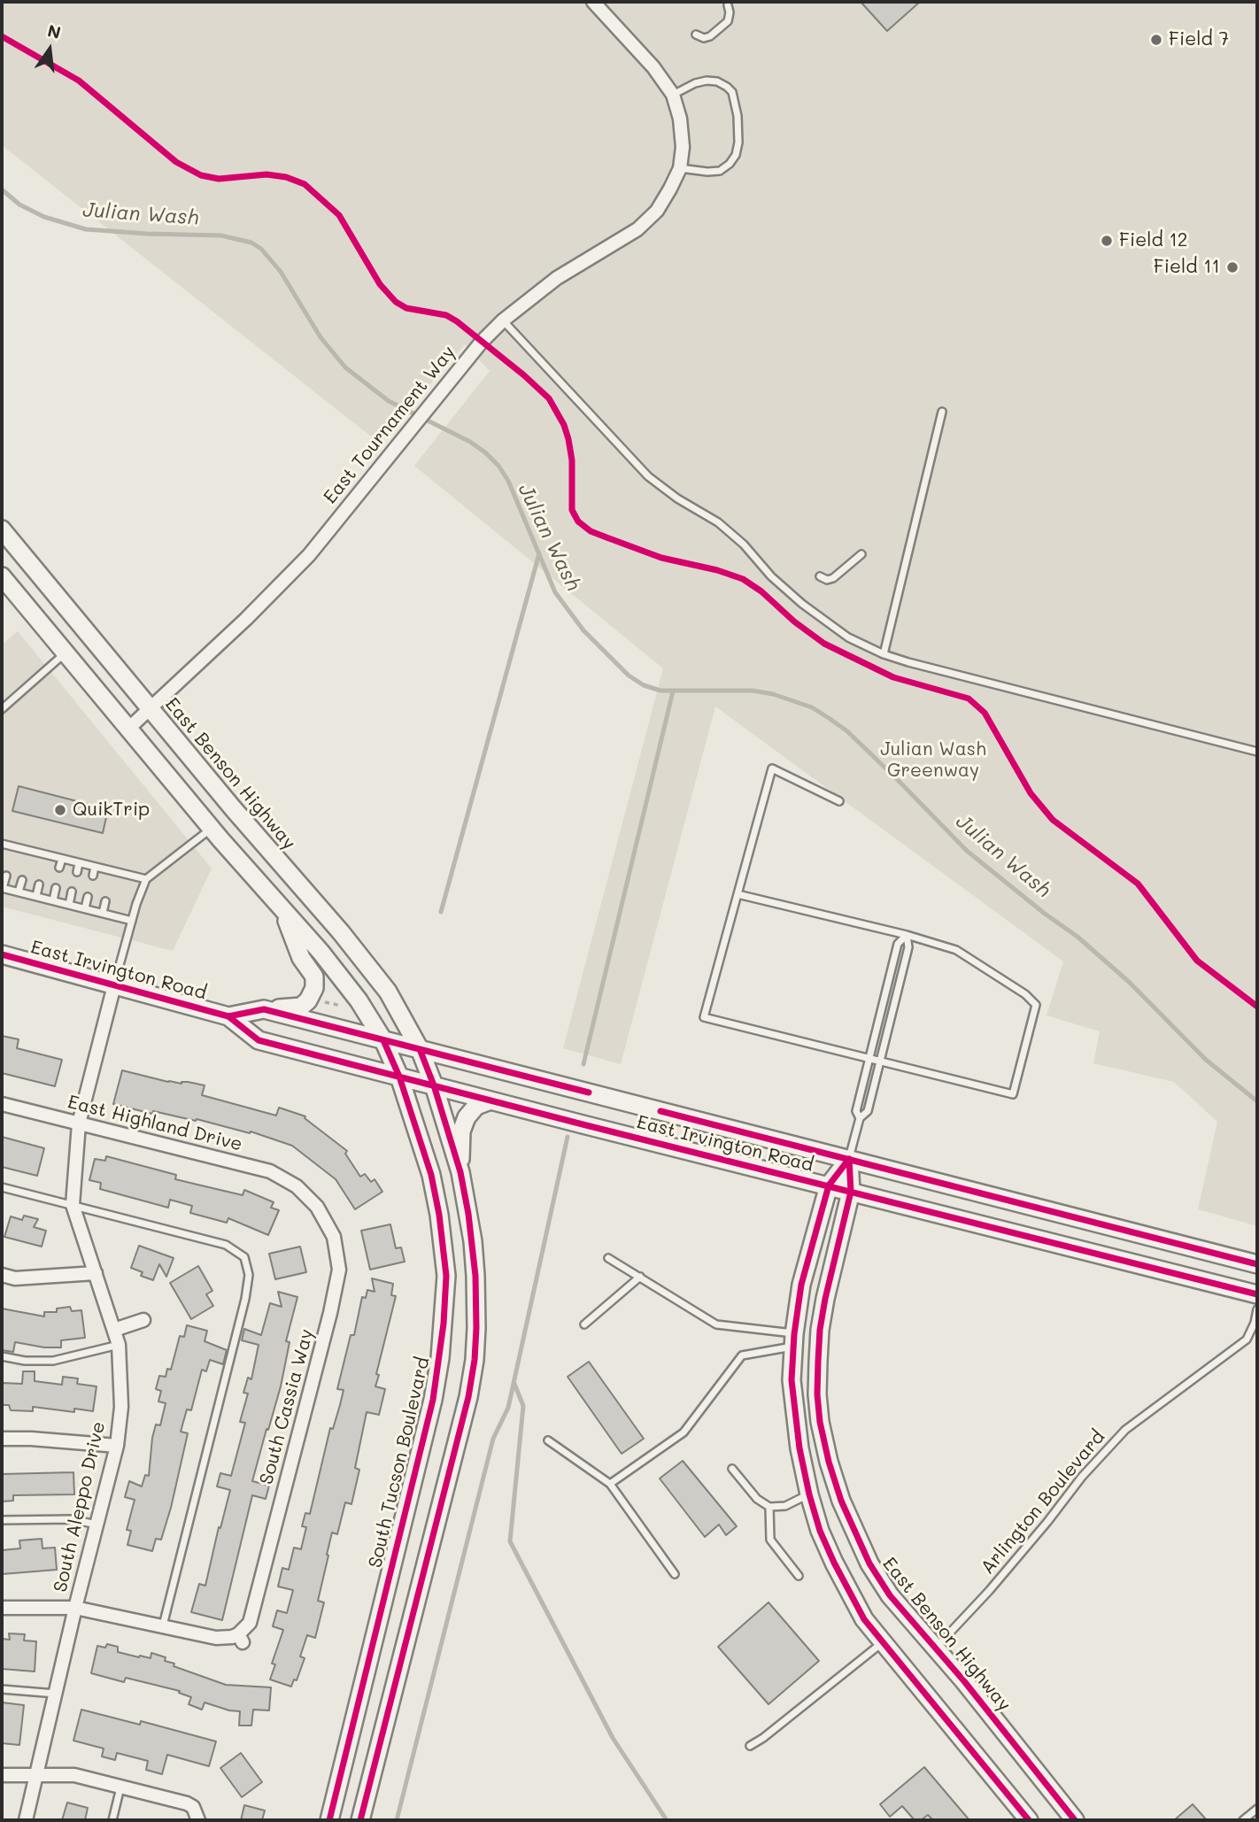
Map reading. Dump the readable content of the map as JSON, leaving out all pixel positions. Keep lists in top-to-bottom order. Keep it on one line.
{"streets":{"main road":["East Benson Highway","East Irvington Road","South Tucson Boulevard"],"street":["East Tournament Way","East Highland Drive","South Cassia Way","South Aleppo Drive"],"lane":["Arlington Boulevard"]},"crossings":[["East Tournament Way","East Benson Highway"],["East Benson Highway","East Irvington Road"],["East Benson Highway","Arlington Boulevard"],["East Irvington Road","South Tucson Boulevard"],["East Irvington Road","South Aleppo Drive"],["East Highland Drive","South Cassia Way"],["East Highland Drive","South Aleppo Drive"]],"water":["Julian Wash"],"parks":["Julian Wash Greenway"],"places":["Field 7","Field 12","Field 11","QuikTrip"],"north":"top"}
